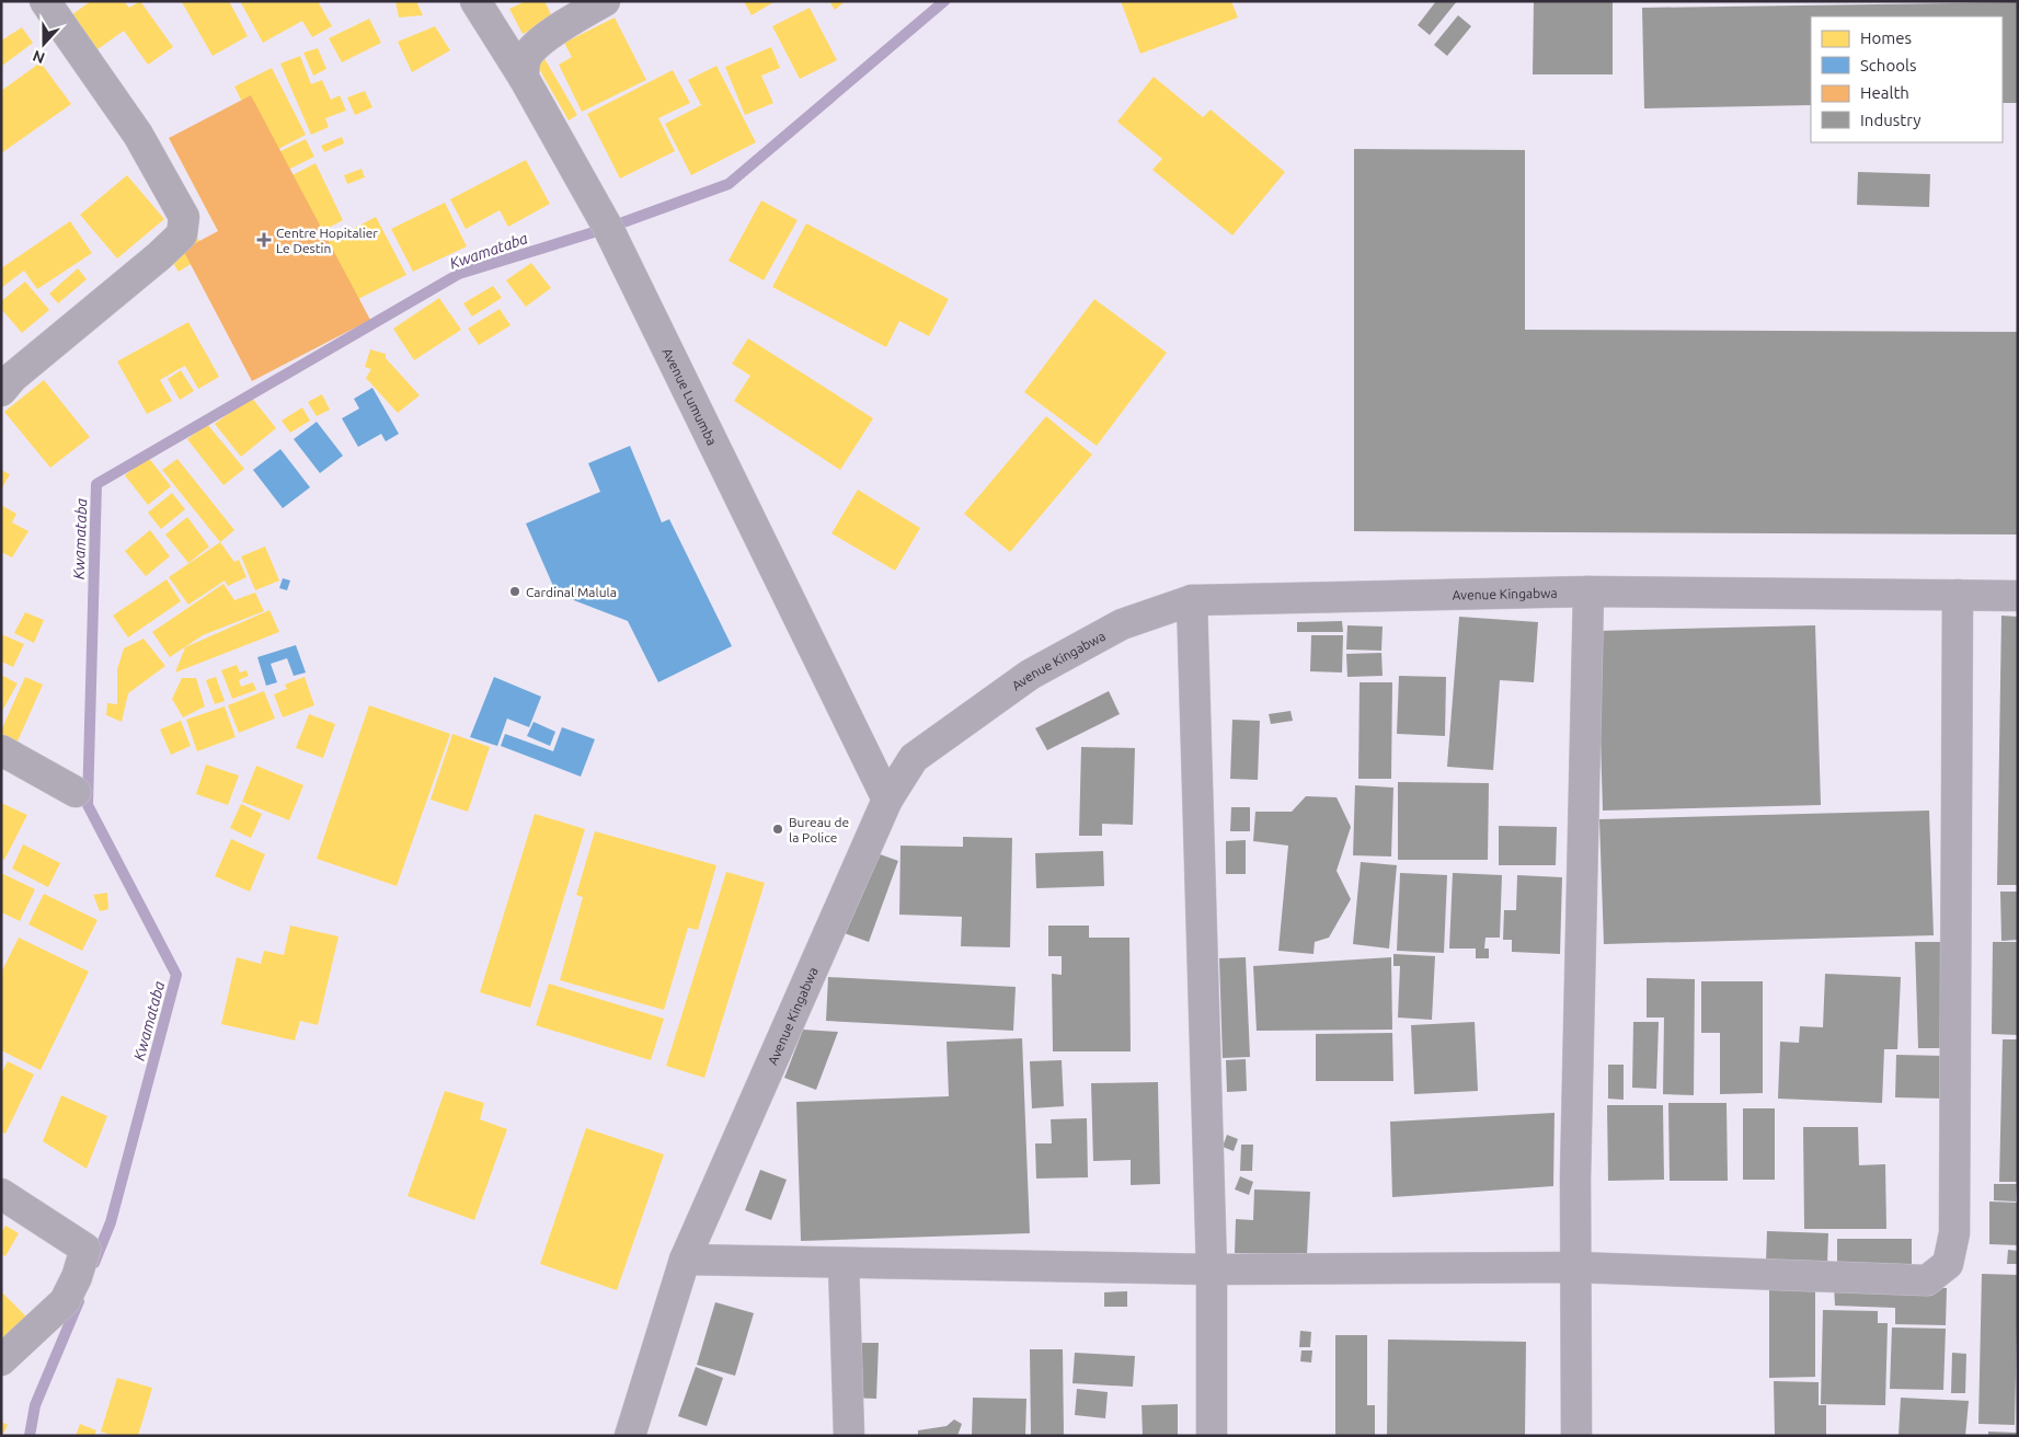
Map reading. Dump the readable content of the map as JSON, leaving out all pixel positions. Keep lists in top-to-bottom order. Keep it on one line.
{"streets":{"street":["Avenue Lumumba","Avenue Kingabwa"]},"crossings":[["Avenue Lumumba","Avenue Kingabwa"]],"water":["Kwamataba"],"places":{"health":["Centre Hopitalier Le Destin"],"other":["Cardinal Malula","Bureau de la Police"]},"legend":["Homes","Schools","Health","Industry"],"north":"bottom"}
